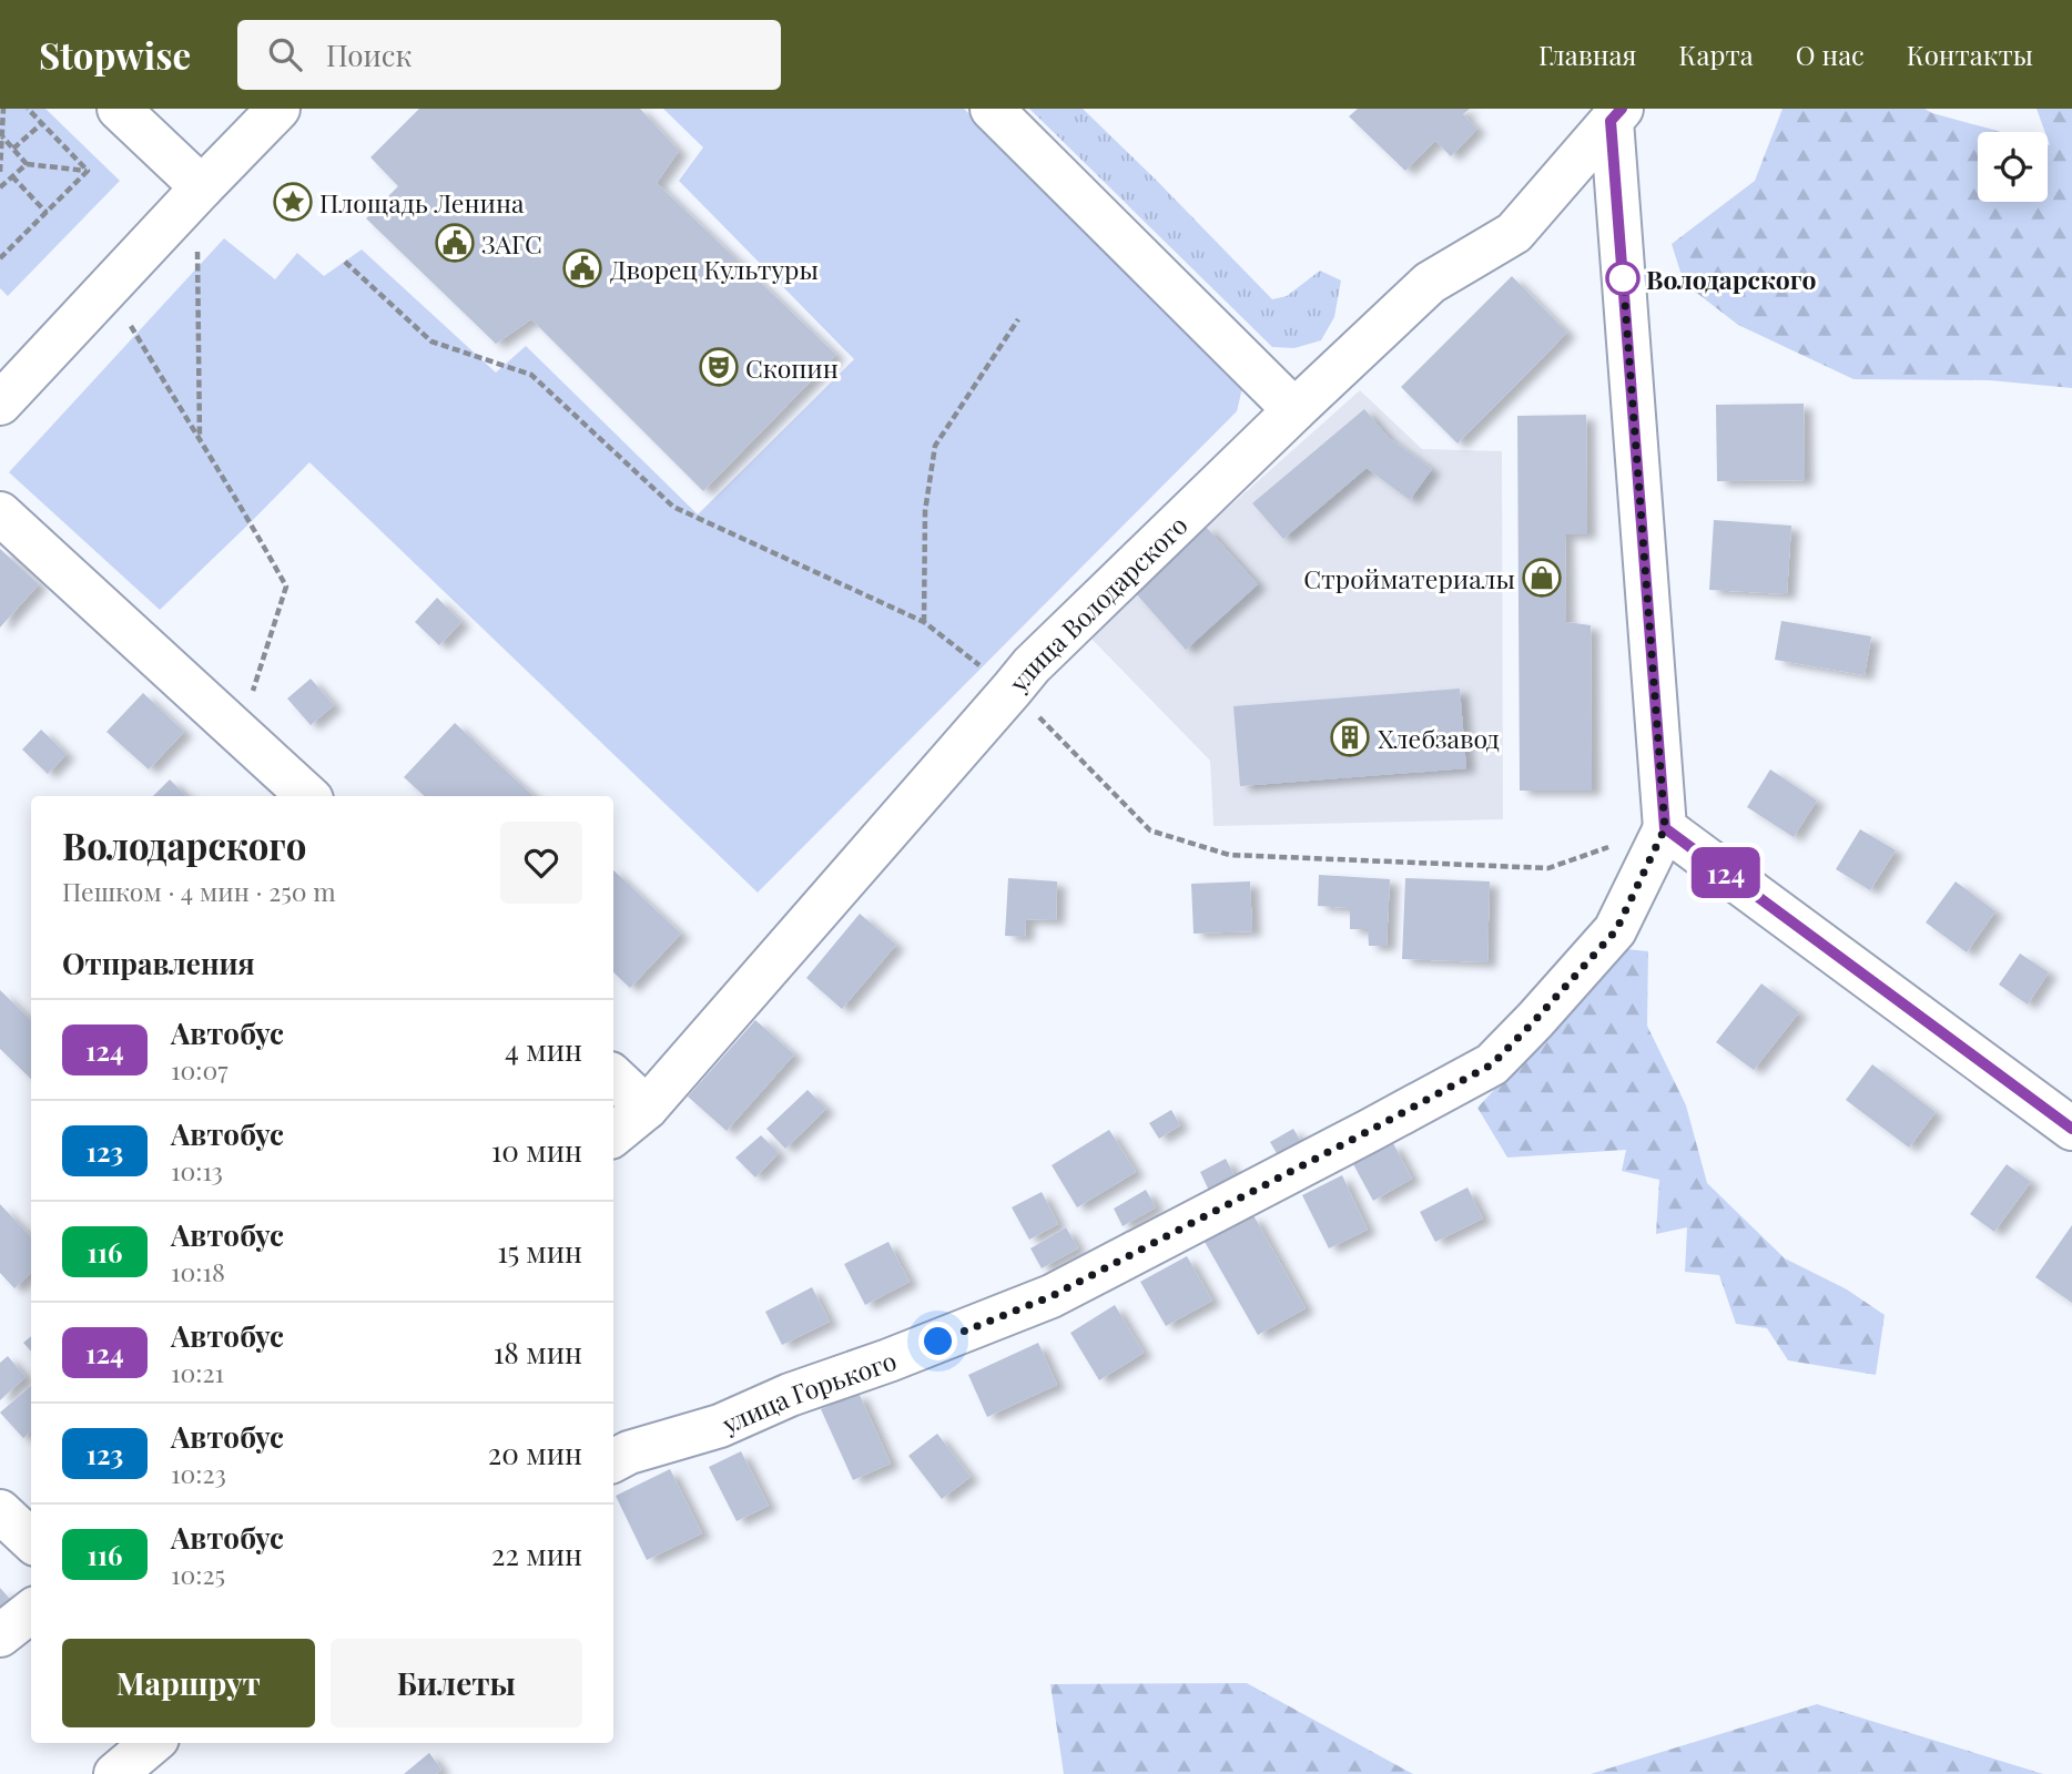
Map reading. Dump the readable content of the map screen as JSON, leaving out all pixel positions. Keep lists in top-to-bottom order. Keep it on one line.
{"streets":{"street":["улица Володарского","улица Горького"]},"places":{"place":["Площадь Ленина"],"public building":["ЗАГС","Дворец Культуры"],"other":["Володарского"],"theatre":["Скопин"],"shop":["Стройматериалы"],"building":["Хлебзавод"]},"lines":["bus line 124"],"page":{"header":"Stopwise","search":"Поиск","nav":["Главная","Карта","О нас","Контакты"],"on_map":"124","heading":[["Володарского","Пешком · 4 мин · 250 m"],"Отправления"],"list":[{"mark":"124","name":"Автобус","note":"10:07","value":"4 мин"},{"mark":"123","name":"Автобус","note":"10:13","value":"10 мин"},{"mark":"116","name":"Автобус","note":"10:18","value":"15 мин"},{"mark":"124","name":"Автобус","note":"10:21","value":"18 мин"},{"mark":"123","name":"Автобус","note":"10:23","value":"20 мин"},{"mark":"116","name":"Автобус","note":"10:25","value":"22 мин"}],"buttons":["Маршрут","Билеты"]}}
